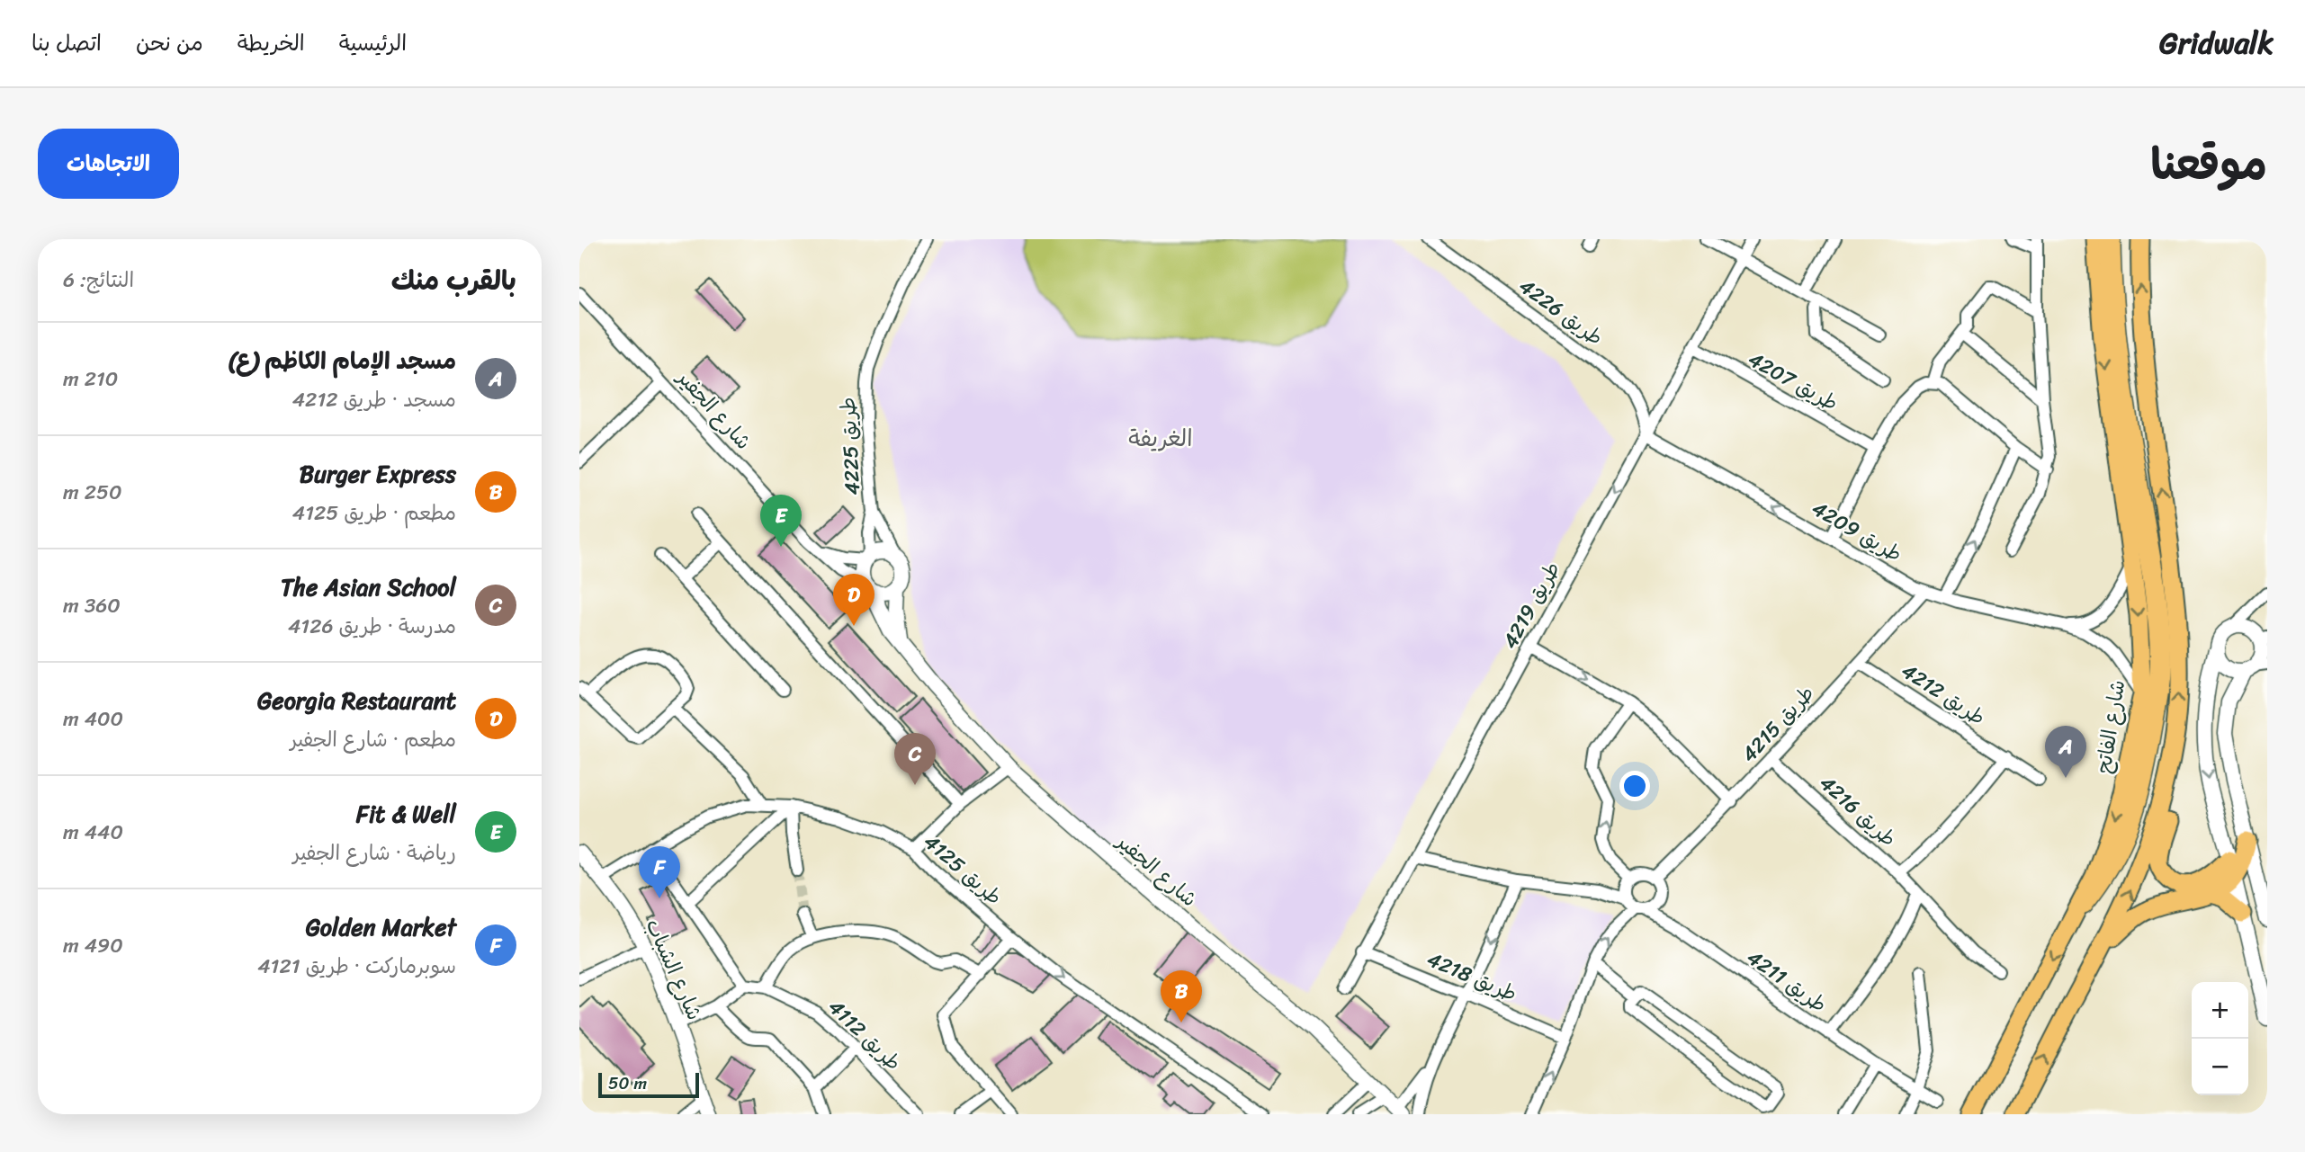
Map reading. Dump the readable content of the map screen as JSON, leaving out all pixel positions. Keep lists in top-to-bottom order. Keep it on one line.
{"streets":{"main road":["شارع الفاتح"],"street":["طريق 4226","طريق 4207","شارع الجفير","طريق 4225","طريق 4209","طريق 4219","طريق 4212","طريق 4215","طريق 4216","طريق 4125","شارع الشباب","طريق 4218","طريق 4211","طريق 4112"]},"crossings":[["طريق 4226","طريق 4209"],["طريق 4226","طريق 4219"],["طريق 4207","طريق 4219"],["شارع الجفير","طريق 4225"],["طريق 4209","طريق 4219"],["طريق 4209","طريق 4215"],["طريق 4209","شارع الفاتح"],["طريق 4219","طريق 4218"],["طريق 4212","طريق 4215"],["طريق 4215","طريق 4216"],["طريق 4215","طريق 4211"],["طريق 4125","شارع الشباب"]],"one_way":["طريق 4125"],"districts":["الغريفة"],"scale_bar":"50 m","page":{"header":"Gridwalk","nav":["الرئيسية","الخريطة","من نحن","اتصل بنا"],"title":"موقعنا","buttons":"الاتجاهات","heading":["بالقرب منك","النتائج: 6"],"list":[{"mark":"A","name":"مسجد الإمام الكاظم (ع)","note":"مسجد · طريق 4212","value":"210 m"},{"mark":"B","name":"Burger Express","note":"مطعم · طريق 4125","value":"250 m"},{"mark":"C","name":"The Asian School","note":"مدرسة · طريق 4126","value":"360 m"},{"mark":"D","name":"Georgia Restaurant","note":"مطعم · شارع الجفير","value":"400 m"},{"mark":"E","name":"Fit & Well","note":"رياضة · شارع الجفير","value":"440 m"},{"mark":"F","name":"Golden Market","note":"سوبرماركت · طريق 4121","value":"490 m"}],"pins":["E","D","A","C","F","B"],"map_buttons":["+","−"],"scale":"50 m"}}
